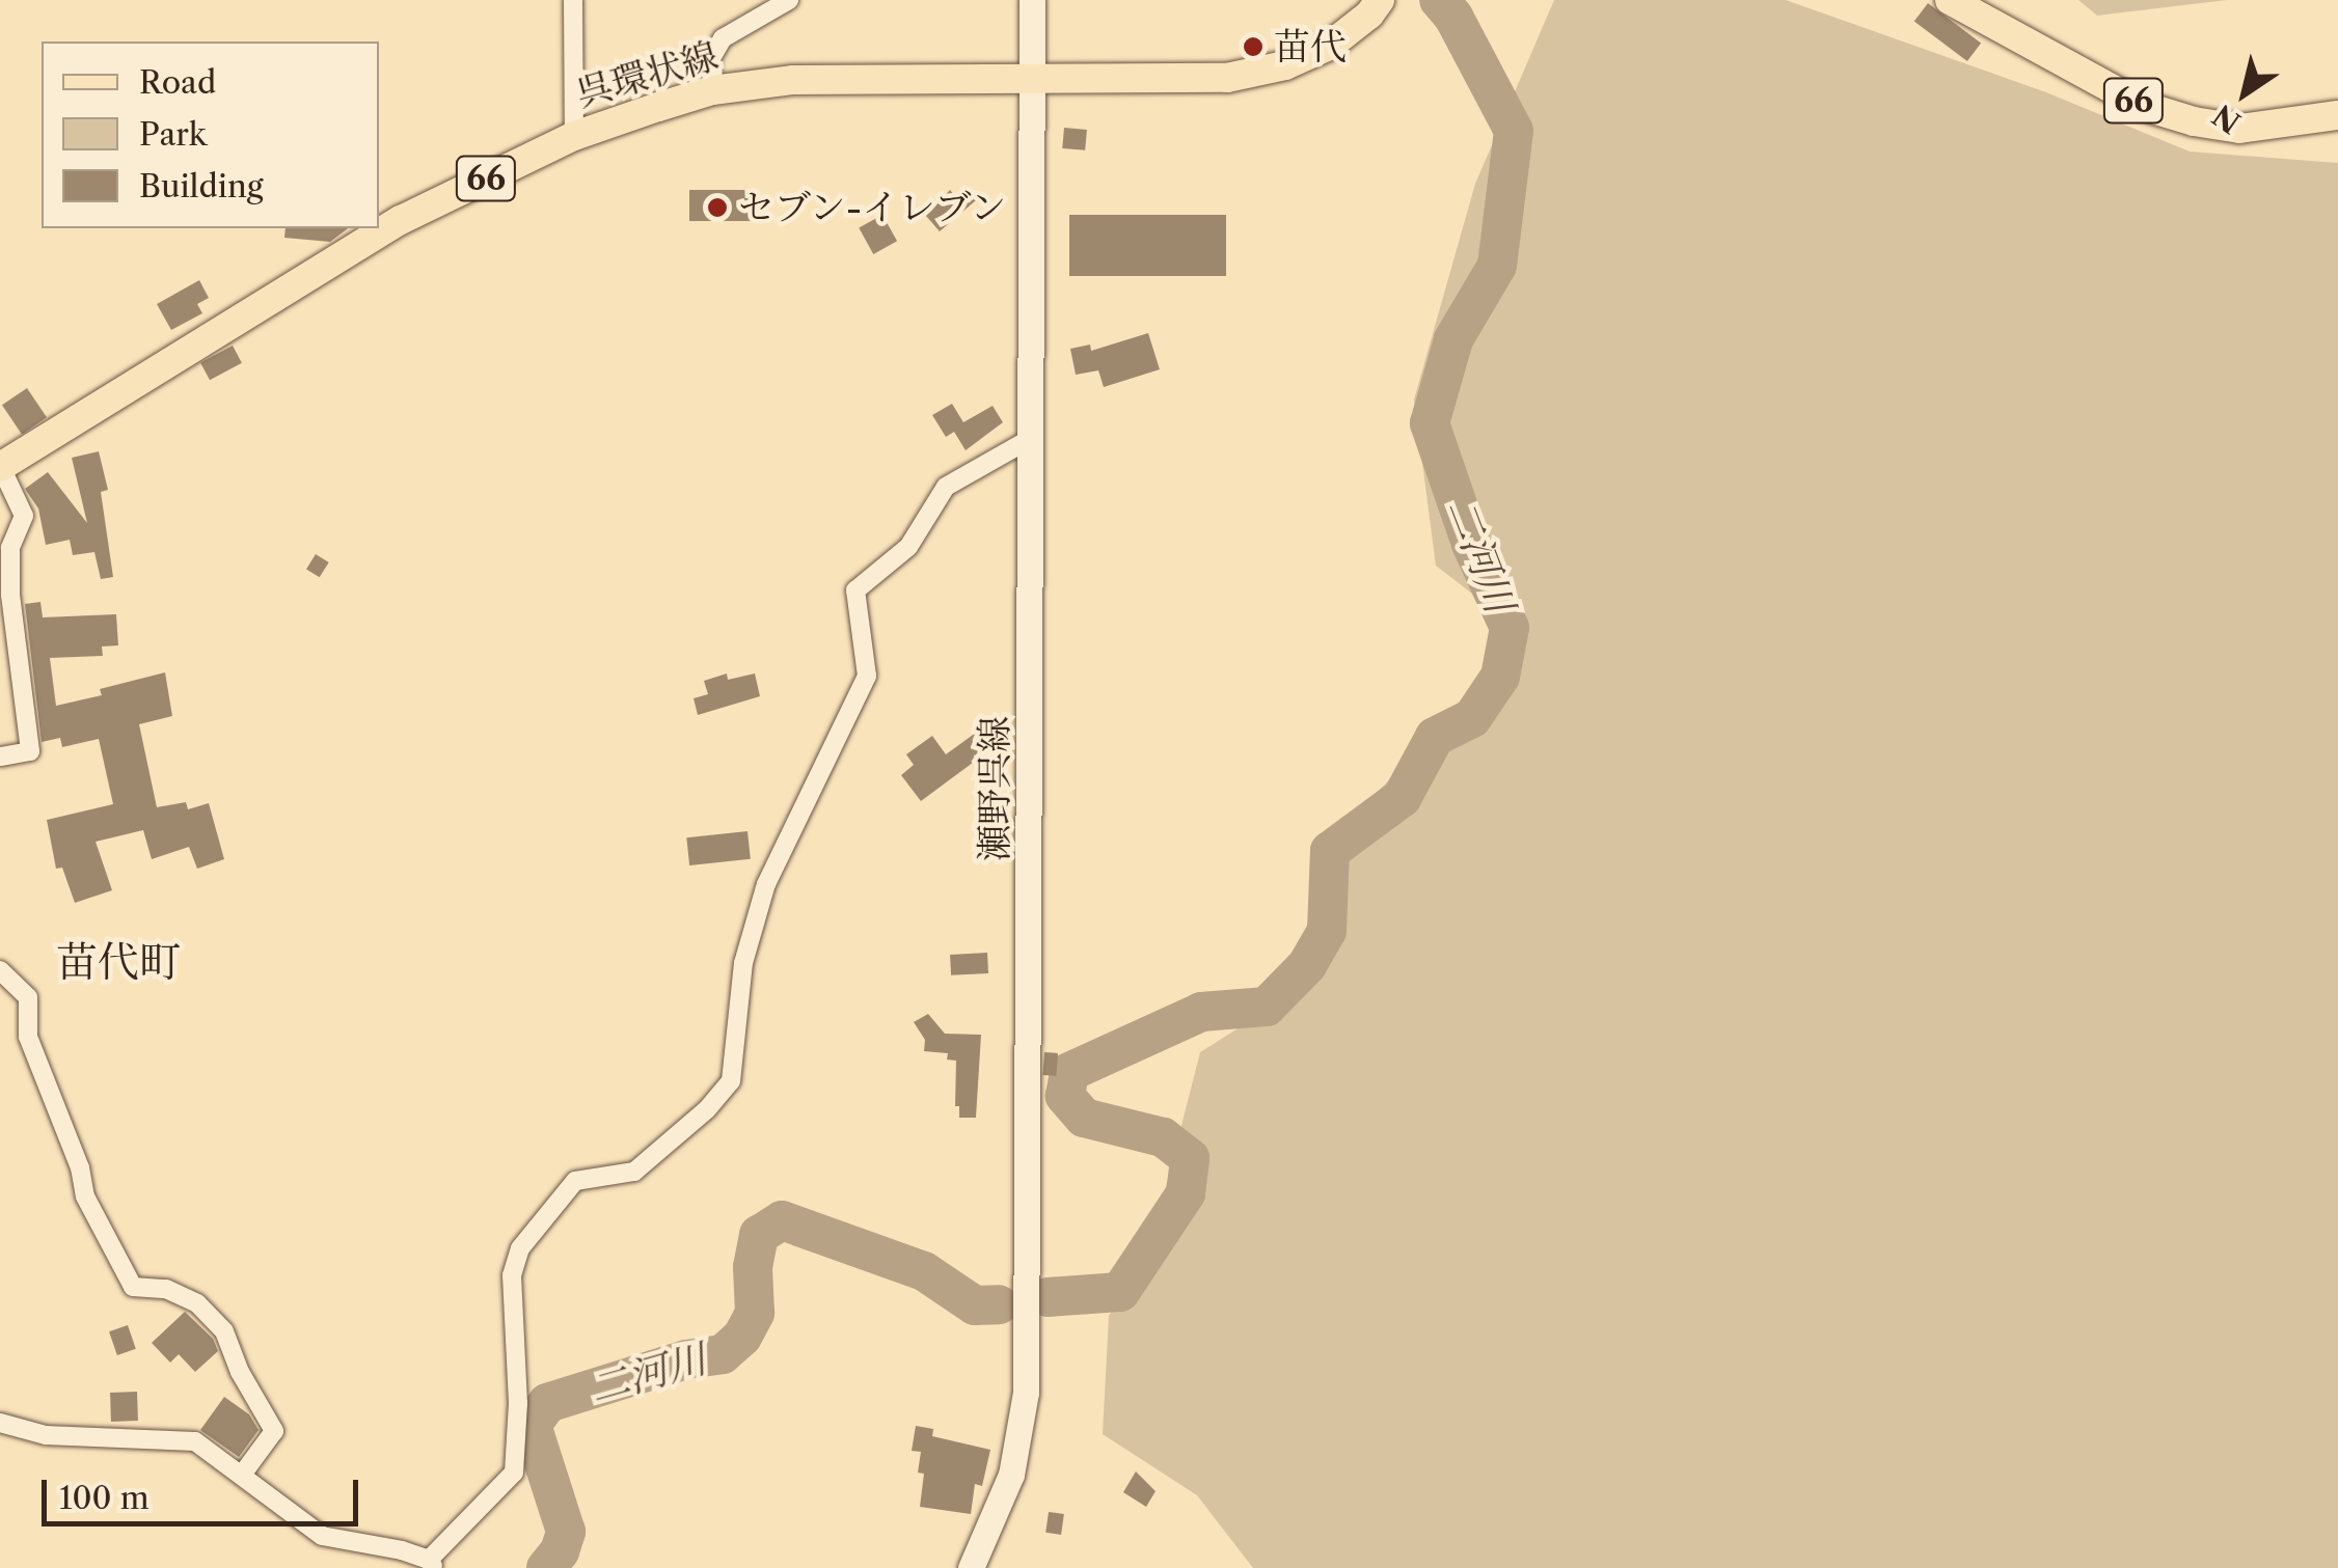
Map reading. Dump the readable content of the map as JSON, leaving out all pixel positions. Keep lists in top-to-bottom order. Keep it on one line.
{"streets":{"main road":["呉環状線","66","瀬野呉線"]},"crossings":[["呉環状線","瀬野呉線"]],"districts":["苗代町"],"water":["二河川"],"places":["苗代","セブン-イレブン"],"legend":["Road","Park","Building"],"scale_bar":"100 m","north":"bottom left"}
